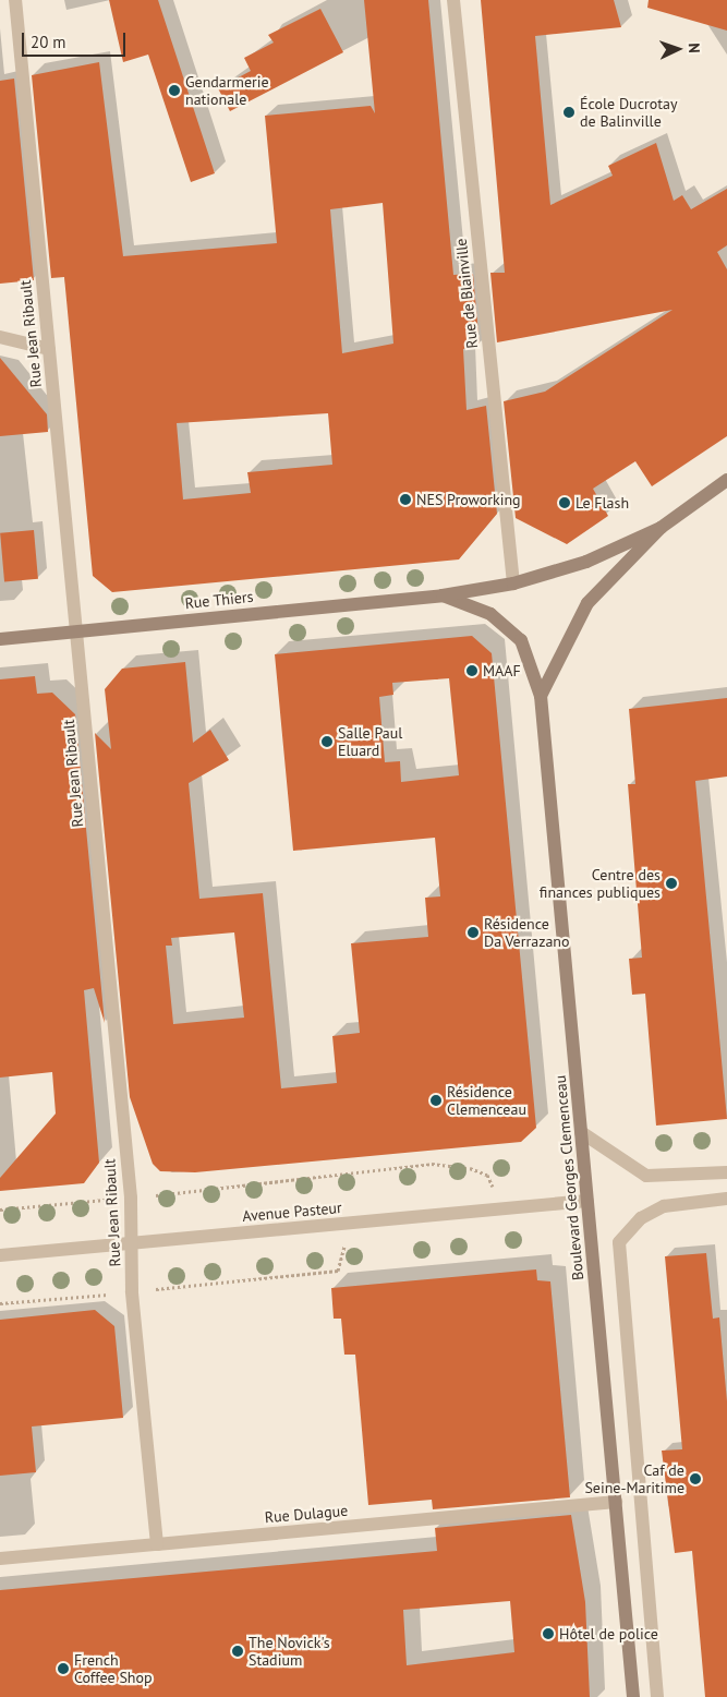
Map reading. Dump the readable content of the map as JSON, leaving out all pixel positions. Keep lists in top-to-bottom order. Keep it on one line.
{"streets":{"main road":["Rue Thiers","Boulevard Georges Clemenceau"],"street":["Rue de Blainville","Rue Jean Ribault","Avenue Pasteur","Rue Dulague"]},"crossings":[["Rue de Blainville","Rue Thiers"],["Rue Jean Ribault","Rue Thiers"],["Rue Jean Ribault","Avenue Pasteur"],["Rue Jean Ribault","Rue Dulague"],["Rue Thiers","Boulevard Georges Clemenceau"],["Boulevard Georges Clemenceau","Avenue Pasteur"],["Boulevard Georges Clemenceau","Rue Dulague"]],"places":["Gendarmerie nationale","École Ducrotay de Balinville","NES Proworking","Le Flash","MAAF","Salle Paul Eluard","Centre des finances publiques","Résidence Da Verrazano","Résidence Clemenceau","Caf de Seine-Maritime","Hôtel de police","The Novick's Stadium","French Coffee Shop"],"scale_bar":"20 m","north":"right"}
